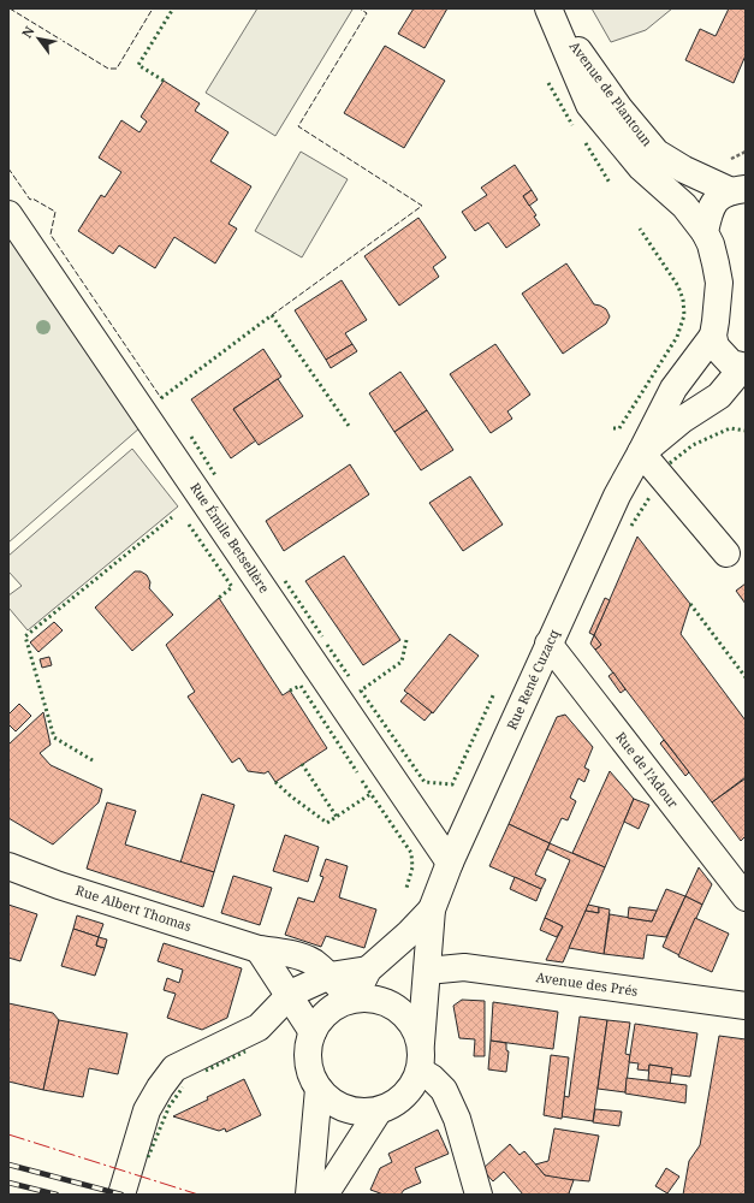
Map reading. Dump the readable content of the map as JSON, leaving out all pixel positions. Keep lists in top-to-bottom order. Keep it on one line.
{"streets":{"street":["Avenue de Plantoun","Rue Émile Betsellère","Rue René Cuzacq","Rue de l'Adour","Rue Albert Thomas","Avenue des Prés"]},"crossings":[["Avenue de Plantoun","Rue René Cuzacq"],["Rue Émile Betsellère","Rue René Cuzacq"],["Rue René Cuzacq","Rue de l'Adour"],["Rue René Cuzacq","Rue Albert Thomas"],["Rue René Cuzacq","Avenue des Prés"]],"north":"top left"}
